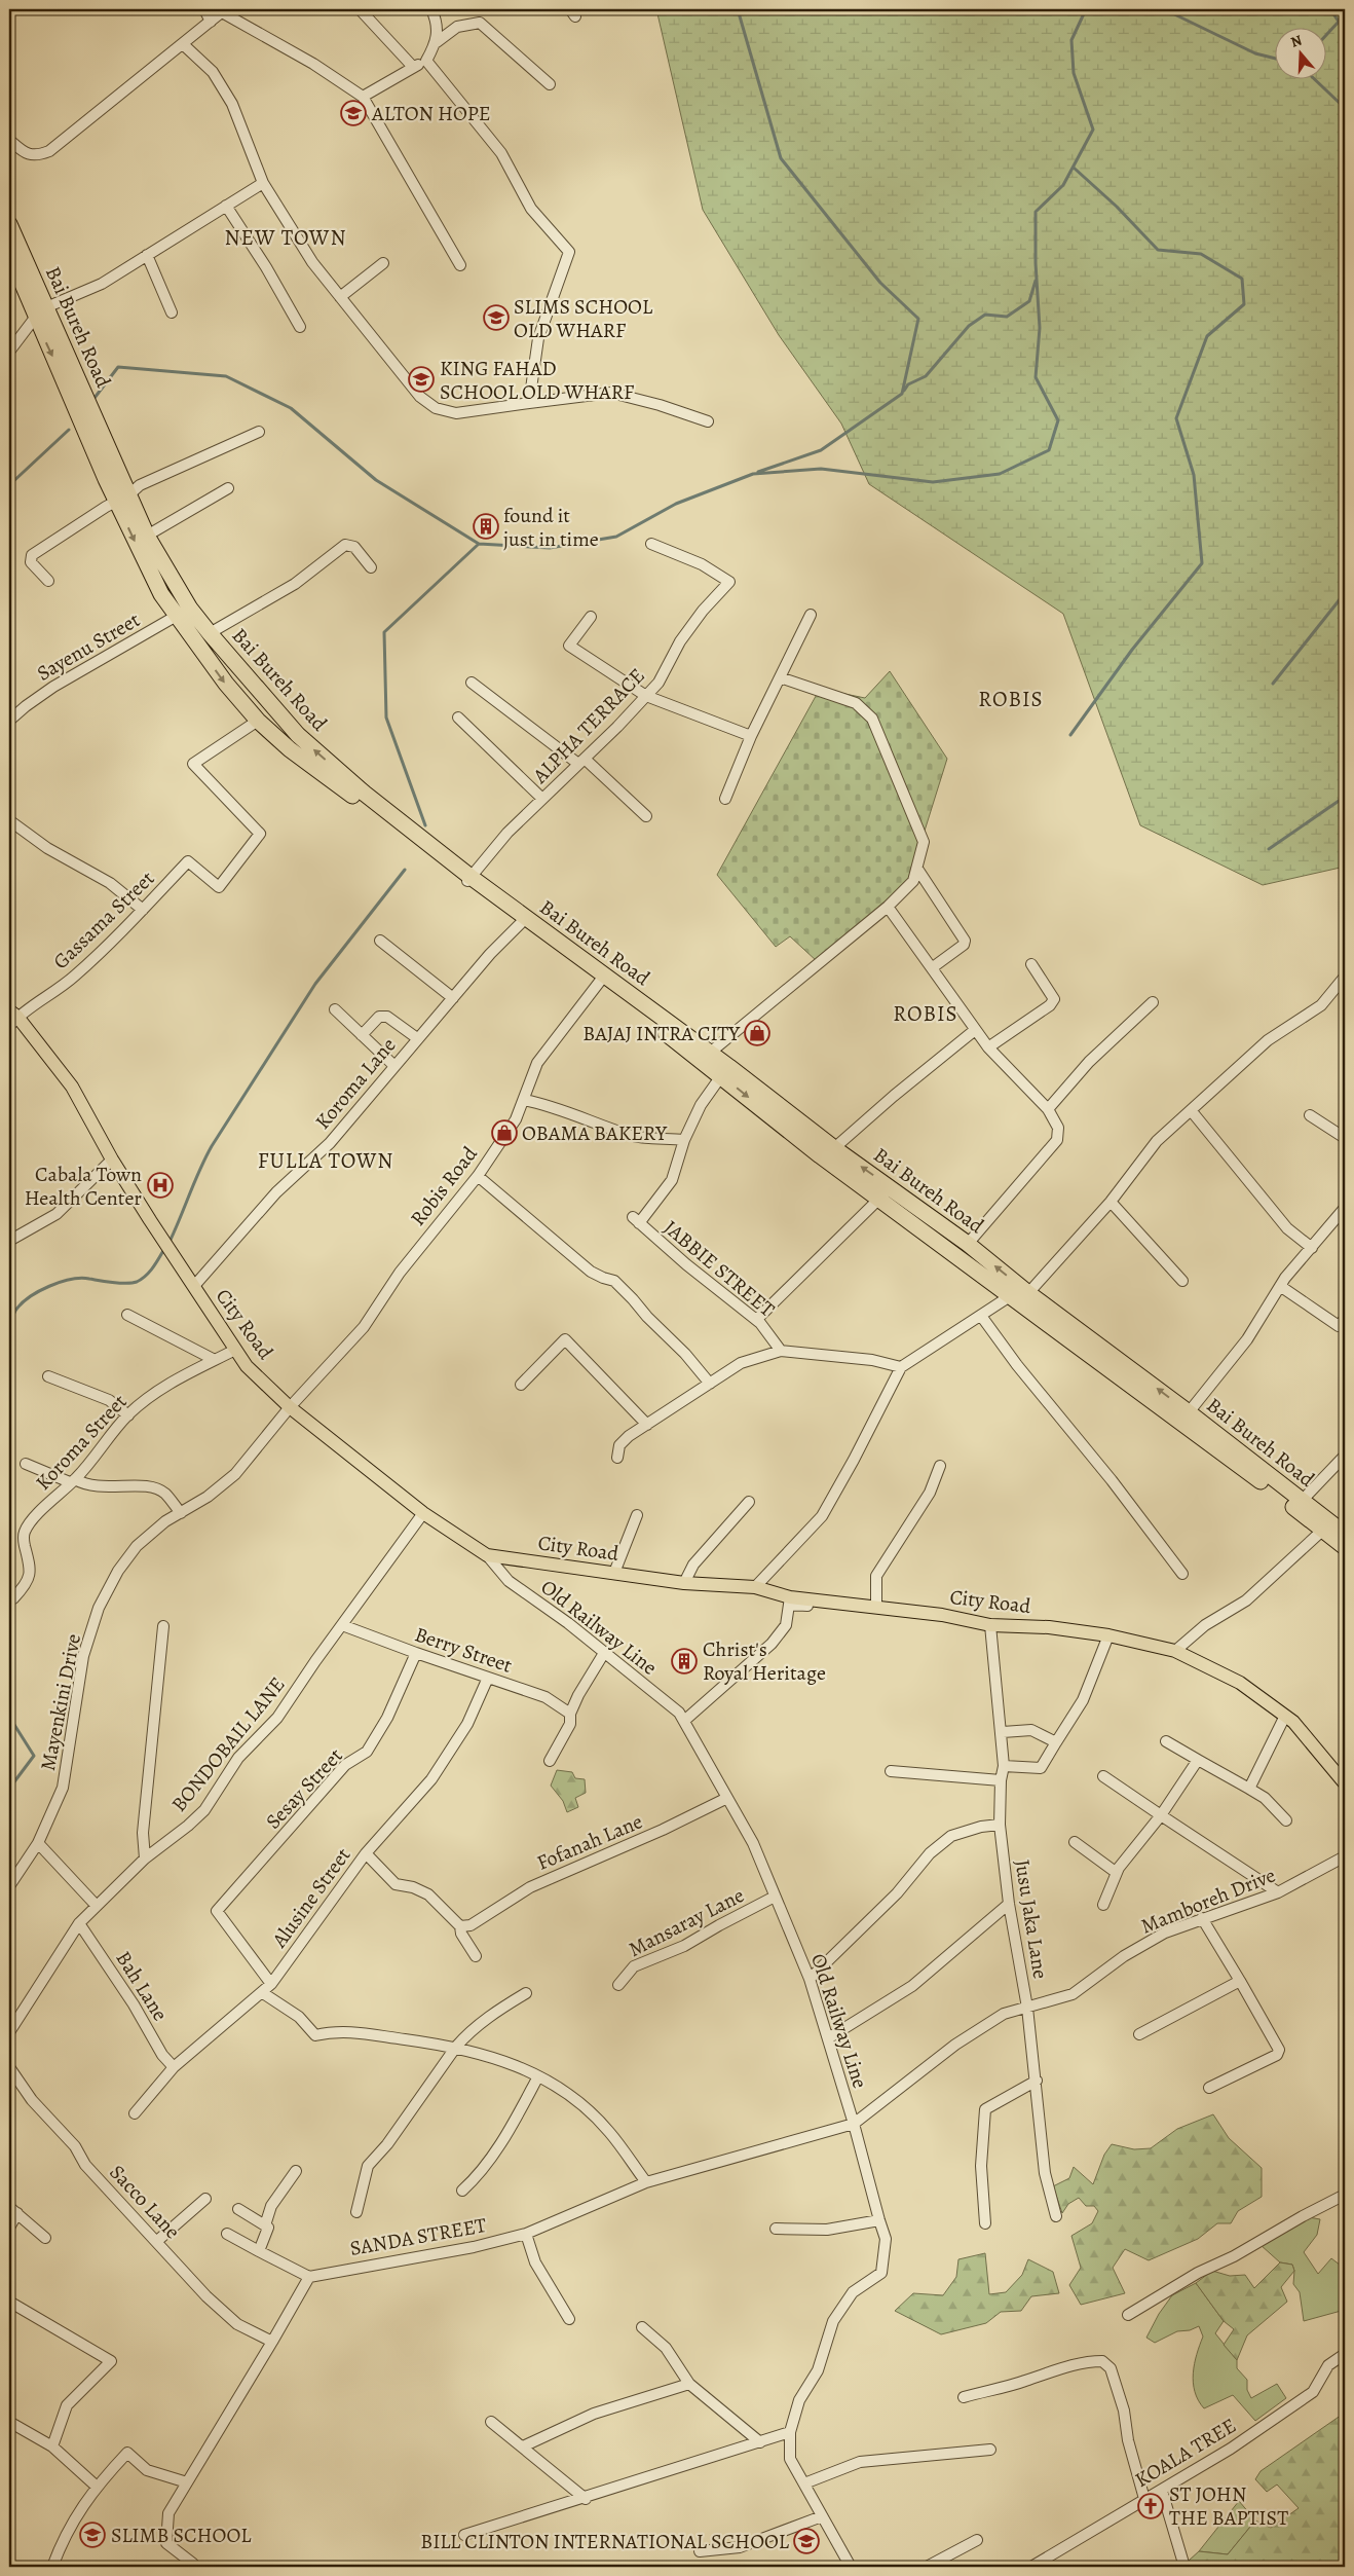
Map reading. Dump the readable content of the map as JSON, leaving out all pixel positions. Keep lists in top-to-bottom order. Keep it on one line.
{"streets":{"highway":["Bai Bureh Road"],"main road":["City Road"],"street":["Sayenu Street","ALPHA TERRACE","Gassama Street","Koroma Lane","Robis Road","JABBIE STREET","Koroma Street","Old Railway Line","Berry Street","Mayenkini Drive","BONDOBAIL LANE","Sesay Street","Fofanah Lane","Alusine Street","Mamboreh Drive","Jusu Jaka Lane","Mansaray Lane","Bah Lane","Sacco Lane","SANDA STREET","KOALA TREE"]},"crossings":[["Bai Bureh Road","Sayenu Street"],["Bai Bureh Road","ALPHA TERRACE"],["Bai Bureh Road","Gassama Street"],["Bai Bureh Road","Koroma Lane"],["Bai Bureh Road","Robis Road"],["Gassama Street","City Road"],["Koroma Lane","City Road"],["Robis Road","City Road"],["Robis Road","Mayenkini Drive"],["City Road","Koroma Street"],["City Road","Old Railway Line"],["City Road","Mayenkini Drive"],["City Road","BONDOBAIL LANE"],["City Road","Jusu Jaka Lane"],["Old Railway Line","Fofanah Lane"],["Old Railway Line","Mamboreh Drive"],["Old Railway Line","Mansaray Lane"],["Old Railway Line","SANDA STREET"],["Berry Street","BONDOBAIL LANE"],["Berry Street","Sesay Street"],["Berry Street","Alusine Street"],["BONDOBAIL LANE","Bah Lane"],["Sesay Street","Alusine Street"],["Alusine Street","Bah Lane"],["Mamboreh Drive","Jusu Jaka Lane"],["Mamboreh Drive","SANDA STREET"]],"districts":["NEW TOWN","ROBIS","ROBIS","FULLA TOWN"],"places":{"school or university":["ALTON HOPE","SLIMS SCHOOL OLD WHARF","KING FAHAD SCHOOL OLD WHARF","SLIMB SCHOOL","BILL CLINTON INTERNATIONAL SCHOOL"],"building":["found it just in time","Christ's Royal Heritage"],"shop":["BAJAJ INTRA CITY","OBAMA BAKERY"],"hospital":["Cabala Town Health Center"],"church":["ST JOHN THE BAPTIST"]},"north":"top"}
